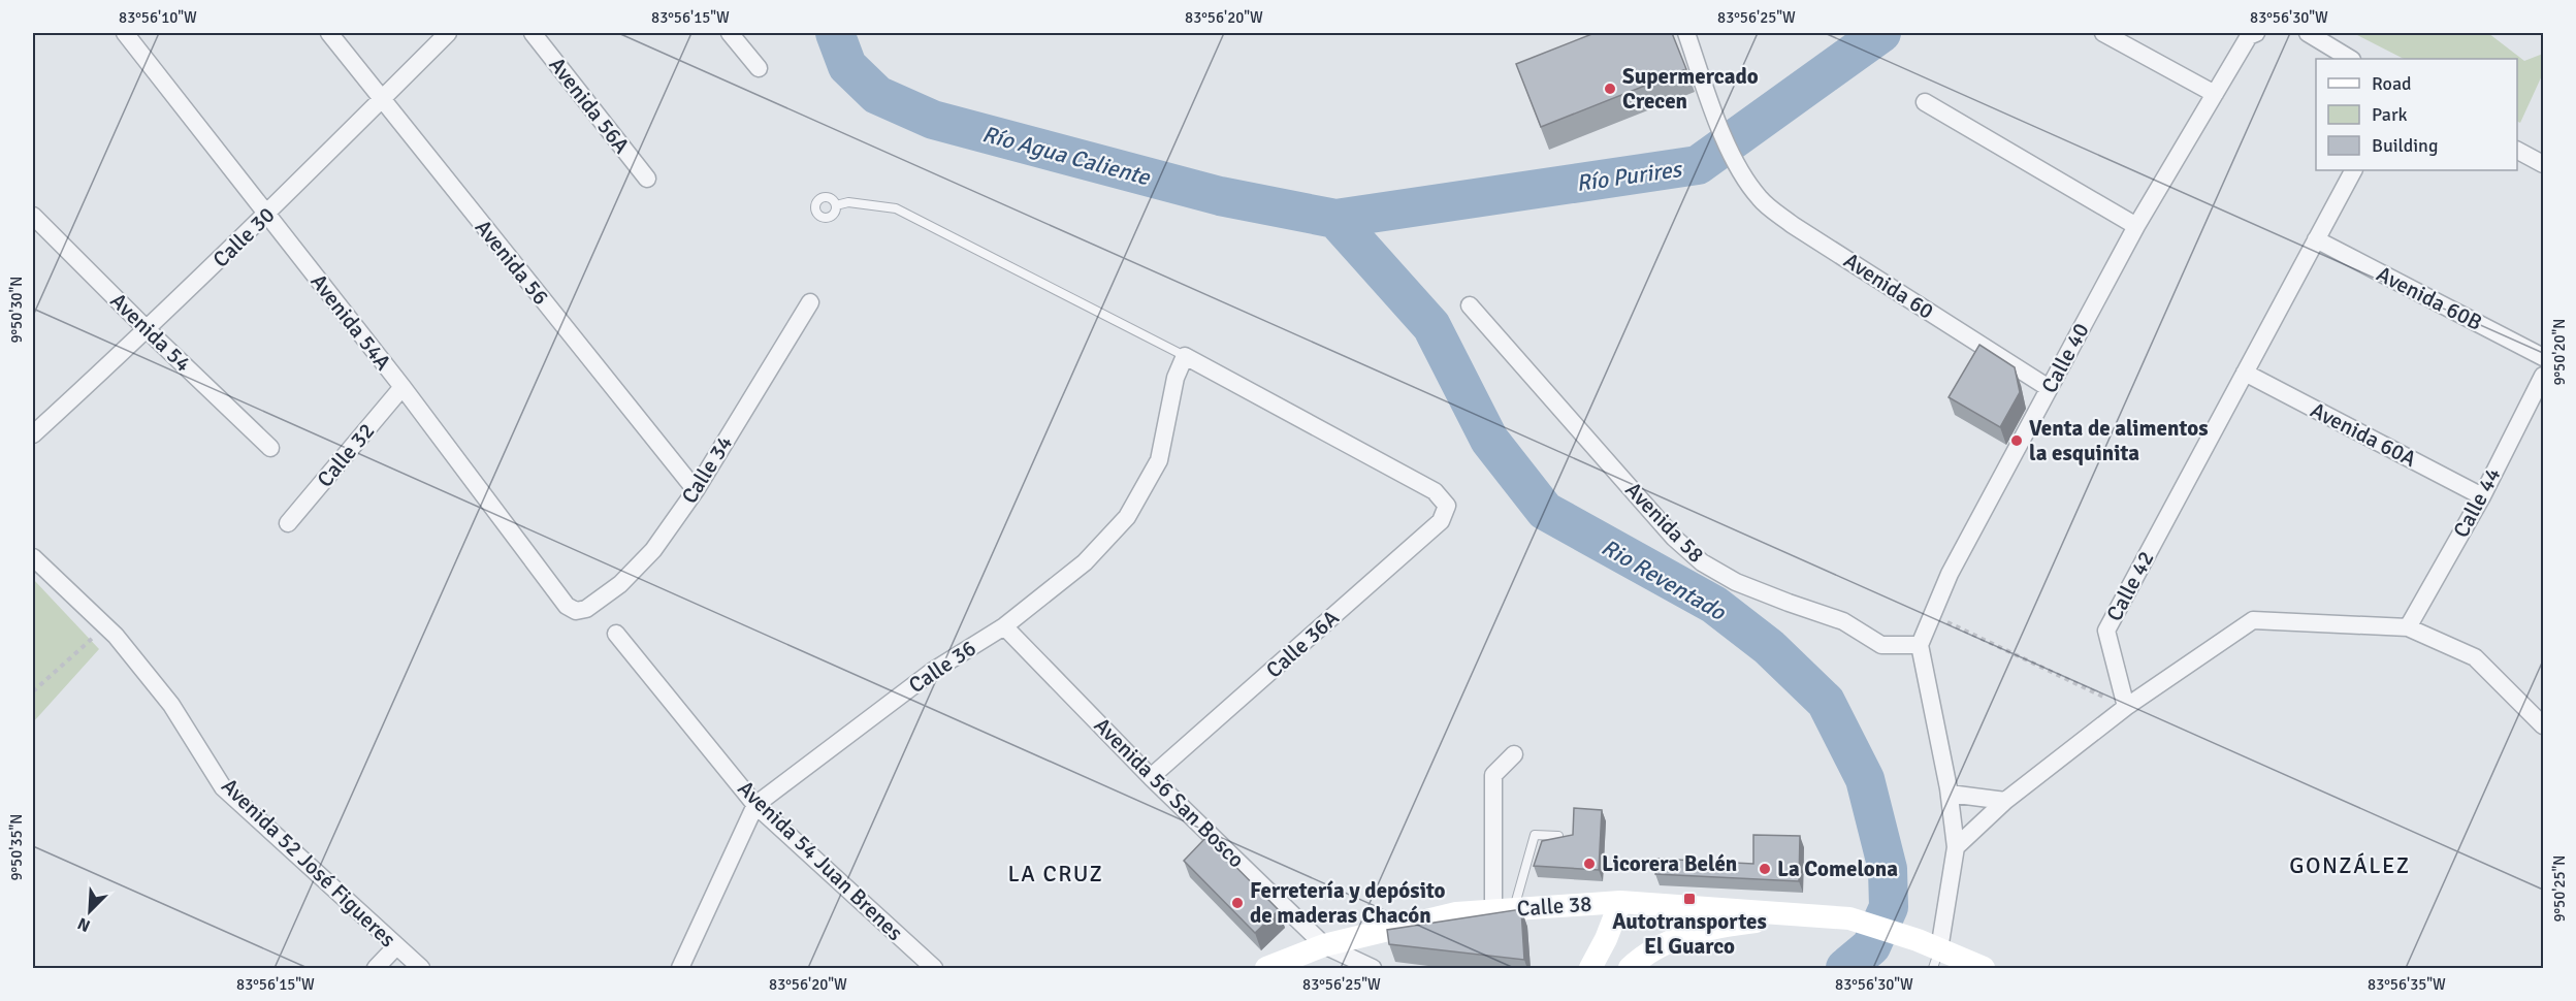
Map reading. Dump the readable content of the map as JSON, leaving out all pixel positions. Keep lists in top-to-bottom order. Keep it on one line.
{"streets":{"main road":["Calle 38"],"street":["Avenida 56A","Calle 30","Avenida 56","Avenida 60","Avenida 60B","Avenida 54A","Avenida 54","Calle 40","Avenida 60A","Calle 32","Calle 34","Calle 44","Avenida 58","Calle 42","Calle 36A","Calle 36","Avenida 56 San Bosco","Avenida 54 Juan Brenes","Avenida 52 José Figueres"]},"crossings":[["Calle 30","Avenida 56"],["Calle 30","Avenida 54A"],["Calle 30","Avenida 54"],["Avenida 56","Calle 34"],["Avenida 60","Calle 40"],["Avenida 60B","Calle 42"],["Avenida 54A","Calle 32"],["Avenida 54A","Calle 34"],["Calle 40","Avenida 58"],["Avenida 60A","Calle 44"],["Avenida 60A","Calle 42"],["Calle 36A","Calle 36"],["Calle 36A","Avenida 56 San Bosco"],["Calle 36","Avenida 56 San Bosco"],["Calle 36","Avenida 54 Juan Brenes"],["Avenida 56 San Bosco","Calle 38"]],"districts":["GONZÁLEZ","LA CRUZ"],"water":["Río Agua Caliente","Río Purires","Rio Reventado"],"places":{"other":["Supermercado Crecen","Venta de alimentos la esquinita","Licorera Belén","La Comelona","Ferretería y depósito de maderas Chacón"],"transit":["Autotransportes El Guarco"]},"legend":["Road","Park","Building"],"north":"bottom left","coordinates":["83°56'10\"W","83°56'15\"W","83°56'20\"W","83°56'25\"W","83°56'30\"W","9°50'30\"N","9°50'20\"N","9°50'35\"N","9°50'25\"N","83°56'35\"W"]}
